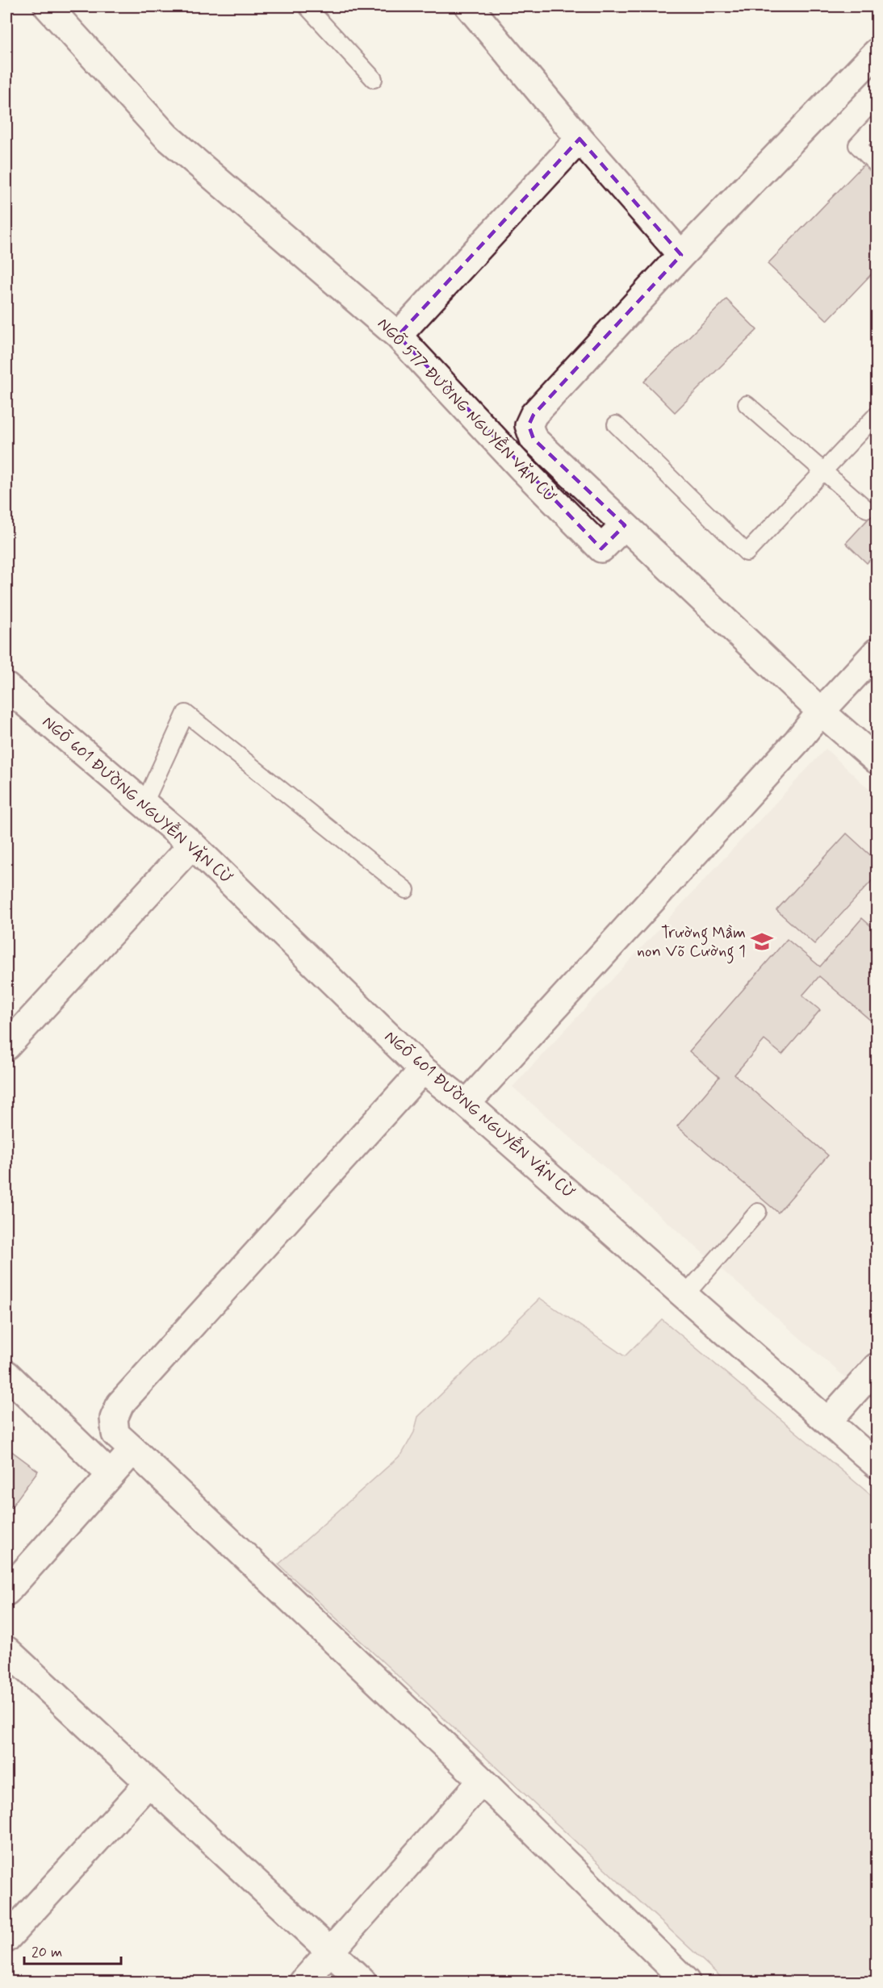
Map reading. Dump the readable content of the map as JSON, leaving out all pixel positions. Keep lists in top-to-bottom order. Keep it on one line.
{"streets":{"street":["NGÕ 577 ĐƯỜNG NGUYỄN VĂN CỪ","NGÕ 601 ĐƯỜNG NGUYỄN VĂN CỪ"]},"places":{"school or university":["Trường Mầm non Võ Cường 1"]},"scale_bar":"20 m"}
